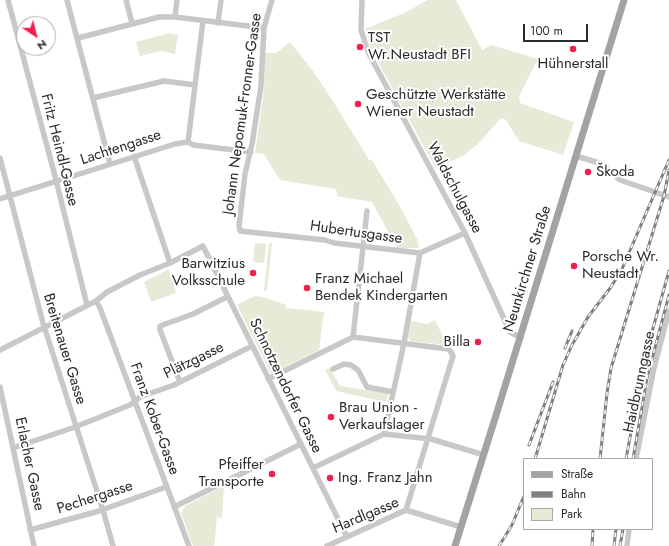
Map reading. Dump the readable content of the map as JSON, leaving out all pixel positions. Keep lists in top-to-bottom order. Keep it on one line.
{"streets":{"main road":["Neunkirchner Straße"],"street":["Johann Nepomuk-Fronner-Gasse","Lachtengasse","Fritz Heindl-Gasse","Waldschulgasse","Hubertusgasse","Breitenauer Gasse","Plätzgasse","Haidbrunngasse","Schnotzendorfer Gasse","Franz Kober-Gasse","Erlacher Gasse","Pechergasse","Hardlgasse"]},"crossings":[["Johann Nepomuk-Fronner-Gasse","Lachtengasse"],["Johann Nepomuk-Fronner-Gasse","Hubertusgasse"],["Lachtengasse","Fritz Heindl-Gasse"],["Lachtengasse","Breitenauer Gasse"],["Waldschulgasse","Hubertusgasse"],["Waldschulgasse","Neunkirchner Straße"],["Neunkirchner Straße","Hardlgasse"],["Breitenauer Gasse","Plätzgasse"],["Breitenauer Gasse","Pechergasse"],["Plätzgasse","Schnotzendorfer Gasse"],["Plätzgasse","Franz Kober-Gasse"],["Plätzgasse","Erlacher Gasse"],["Schnotzendorfer Gasse","Hardlgasse"],["Franz Kober-Gasse","Pechergasse"],["Erlacher Gasse","Pechergasse"]],"places":["TST Wr.Neustadt BFI","Hühnerstall","Geschützte Werkstätte Wiener Neustadt","Škoda","Porsche Wr. Neustadt","Barwitzius Volksschule","Franz Michael Bendek Kindergarten","Billa","Brau Union - Verkaufslager","Pfeiffer Transporte","Ing. Franz Jahn"],"legend":["Straße","Bahn","Park"],"scale_bar":"100 m","north":"bottom right"}
